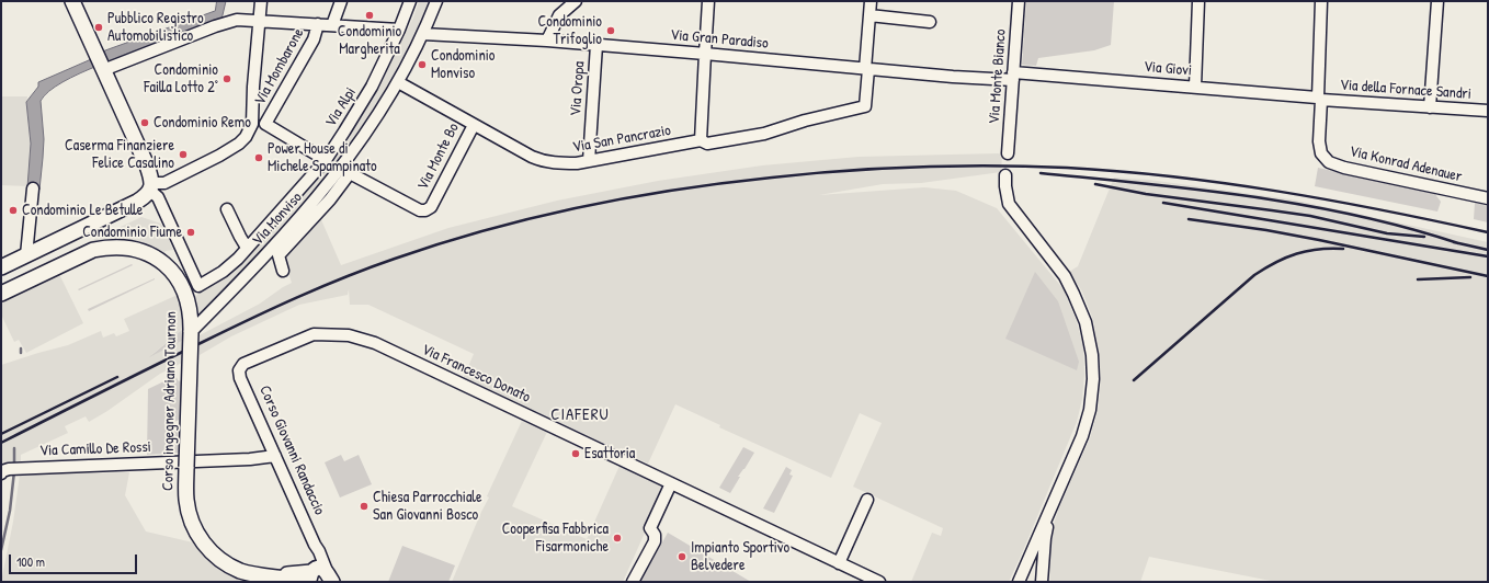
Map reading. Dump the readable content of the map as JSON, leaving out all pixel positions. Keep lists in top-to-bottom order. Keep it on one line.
{"streets":{"main road":["Corso ingegner Adriano Tournon"],"street":["Via Gran Paradiso","Via Mombarone","Via Giovi","Via Monte Bianco","Via Oropa","Via della Fornace Sandri","Via Alpi","Via San Pancrazio","Via Monte Bo","Via Konrad Adenauer","Via Monviso","Via Francesco Donato","Via Camillo De Rossi","Corso Giovanni Randaccio"]},"crossings":[["Via Gran Paradiso","Via Giovi"],["Via Gran Paradiso","Via Monte Bianco"],["Via Gran Paradiso","Via Oropa"],["Via Gran Paradiso","Via San Pancrazio"],["Via Gran Paradiso","Via Monviso"],["Via Giovi","Via Monte Bianco"],["Via Giovi","Via della Fornace Sandri"],["Via Giovi","Via Konrad Adenauer"],["Via Oropa","Via San Pancrazio"],["Via della Fornace Sandri","Via Konrad Adenauer"],["Via San Pancrazio","Via Monte Bo"],["Via San Pancrazio","Via Monviso"],["Via Monte Bo","Via Monviso"],["Via Monviso","Corso ingegner Adriano Tournon"],["Via Francesco Donato","Corso Giovanni Randaccio"],["Corso ingegner Adriano Tournon","Corso Giovanni Randaccio"],["Via Camillo De Rossi","Corso Giovanni Randaccio"]],"districts":["CIAFERU"],"places":["Condominio Margherita","Pubblico Registro Automobilistico","Condominio Trifoglio","Condominio Monviso","Condominio Failla Lotto 2°","Condominio Remo","Caserma Finanziere Felice Casalino","Power House di Michele Spampinato","Condominio Le Betulle","Condominio Fiume","Esattoria","Chiesa Parrocchiale San Giovanni Bosco","Cooperfisa Fabbrica Fisarmoniche","Impianto Sportivo Belvedere"],"scale_bar":"100 m"}
